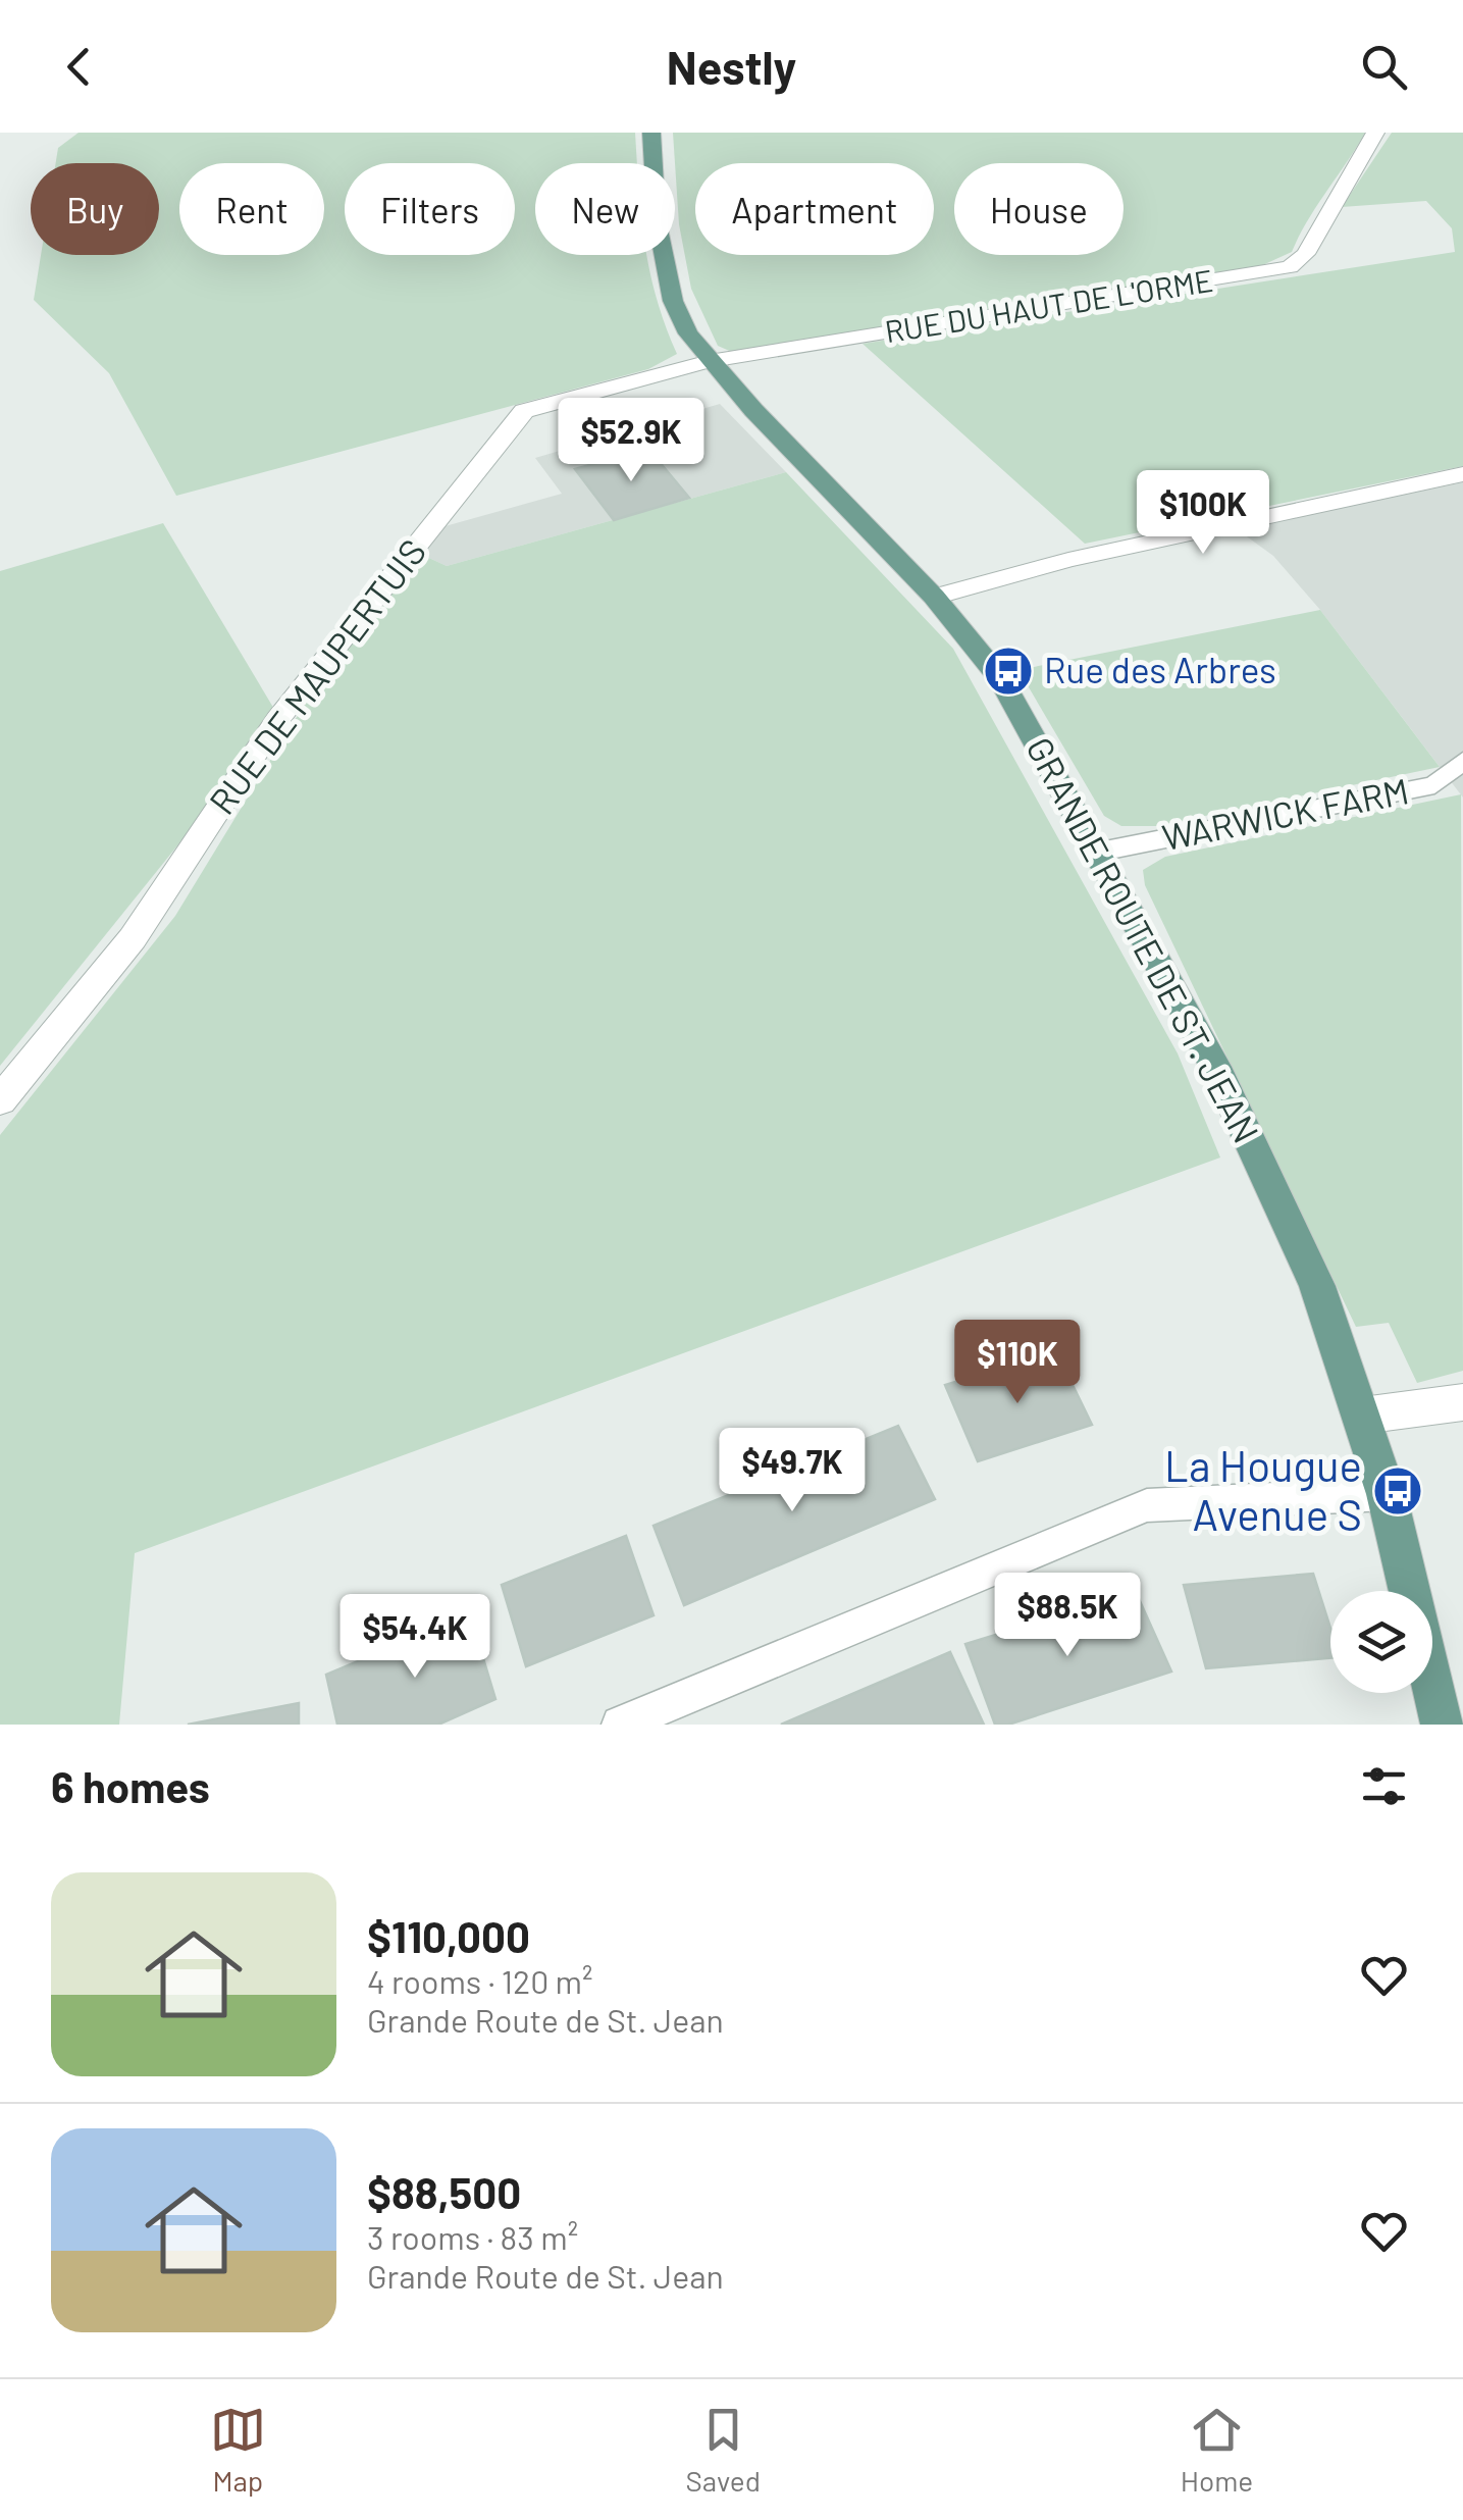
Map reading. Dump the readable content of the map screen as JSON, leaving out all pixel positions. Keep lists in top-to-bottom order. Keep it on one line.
{"streets":{"main road":["GRANDE ROUTE DE ST. JEAN"],"street":["RUE DU HAUT DE L'ORME","RUE DE MAUPERTUIS"],"lane":["WARWICK FARM"]},"crossings":[["RUE DU HAUT DE L'ORME","RUE DE MAUPERTUIS"],["RUE DU HAUT DE L'ORME","GRANDE ROUTE DE ST. JEAN"],["RUE DE MAUPERTUIS","GRANDE ROUTE DE ST. JEAN"],["WARWICK FARM","GRANDE ROUTE DE ST. JEAN"]],"places":{"bus stop":["Rue des Arbres","La Hougue Avenue S"]},"page":{"header":"Nestly","chip":["Buy","Rent","Filters","New","Apartment","House"],"price":["$52.9K","$100K","$110K","$49.7K","$88.5K","$54.4K"],"heading":"6 homes","list":[{"name":"$110,000","note":"4 rooms · 120 m² · Grande Route de St. Jean"},{"name":"$88,500","note":"3 rooms · 83 m² · Grande Route de St. Jean"}],"tabs":["Map","Saved","Home"]}}
